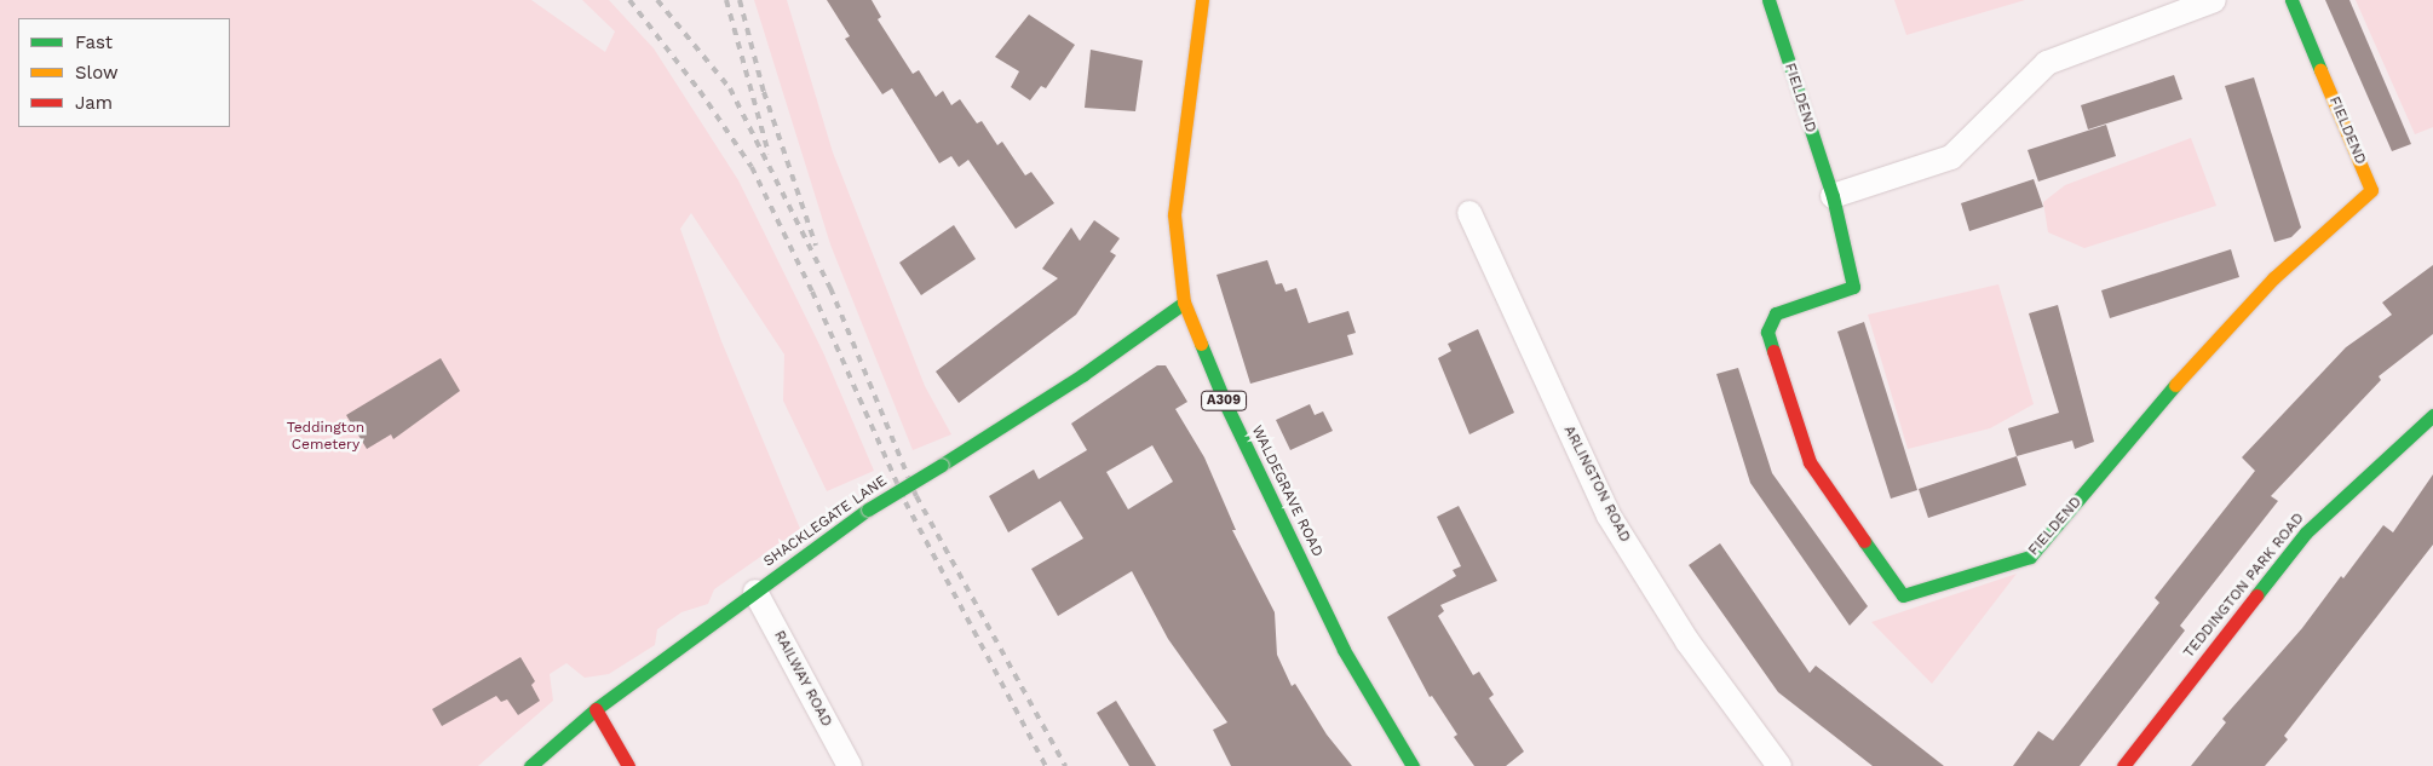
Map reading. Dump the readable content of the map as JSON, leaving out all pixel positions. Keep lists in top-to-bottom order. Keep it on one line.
{"streets":{"street":["FIELDEND","A309","ARLINGTON ROAD","WALDEGRAVE ROAD","SHACKLEGATE LANE","TEDDINGTON PARK ROAD","RAILWAY ROAD"]},"crossings":[["WALDEGRAVE ROAD","SHACKLEGATE LANE"],["SHACKLEGATE LANE","RAILWAY ROAD"]],"parks":["Teddington Cemetery"],"legend":["Fast","Slow","Jam"]}
